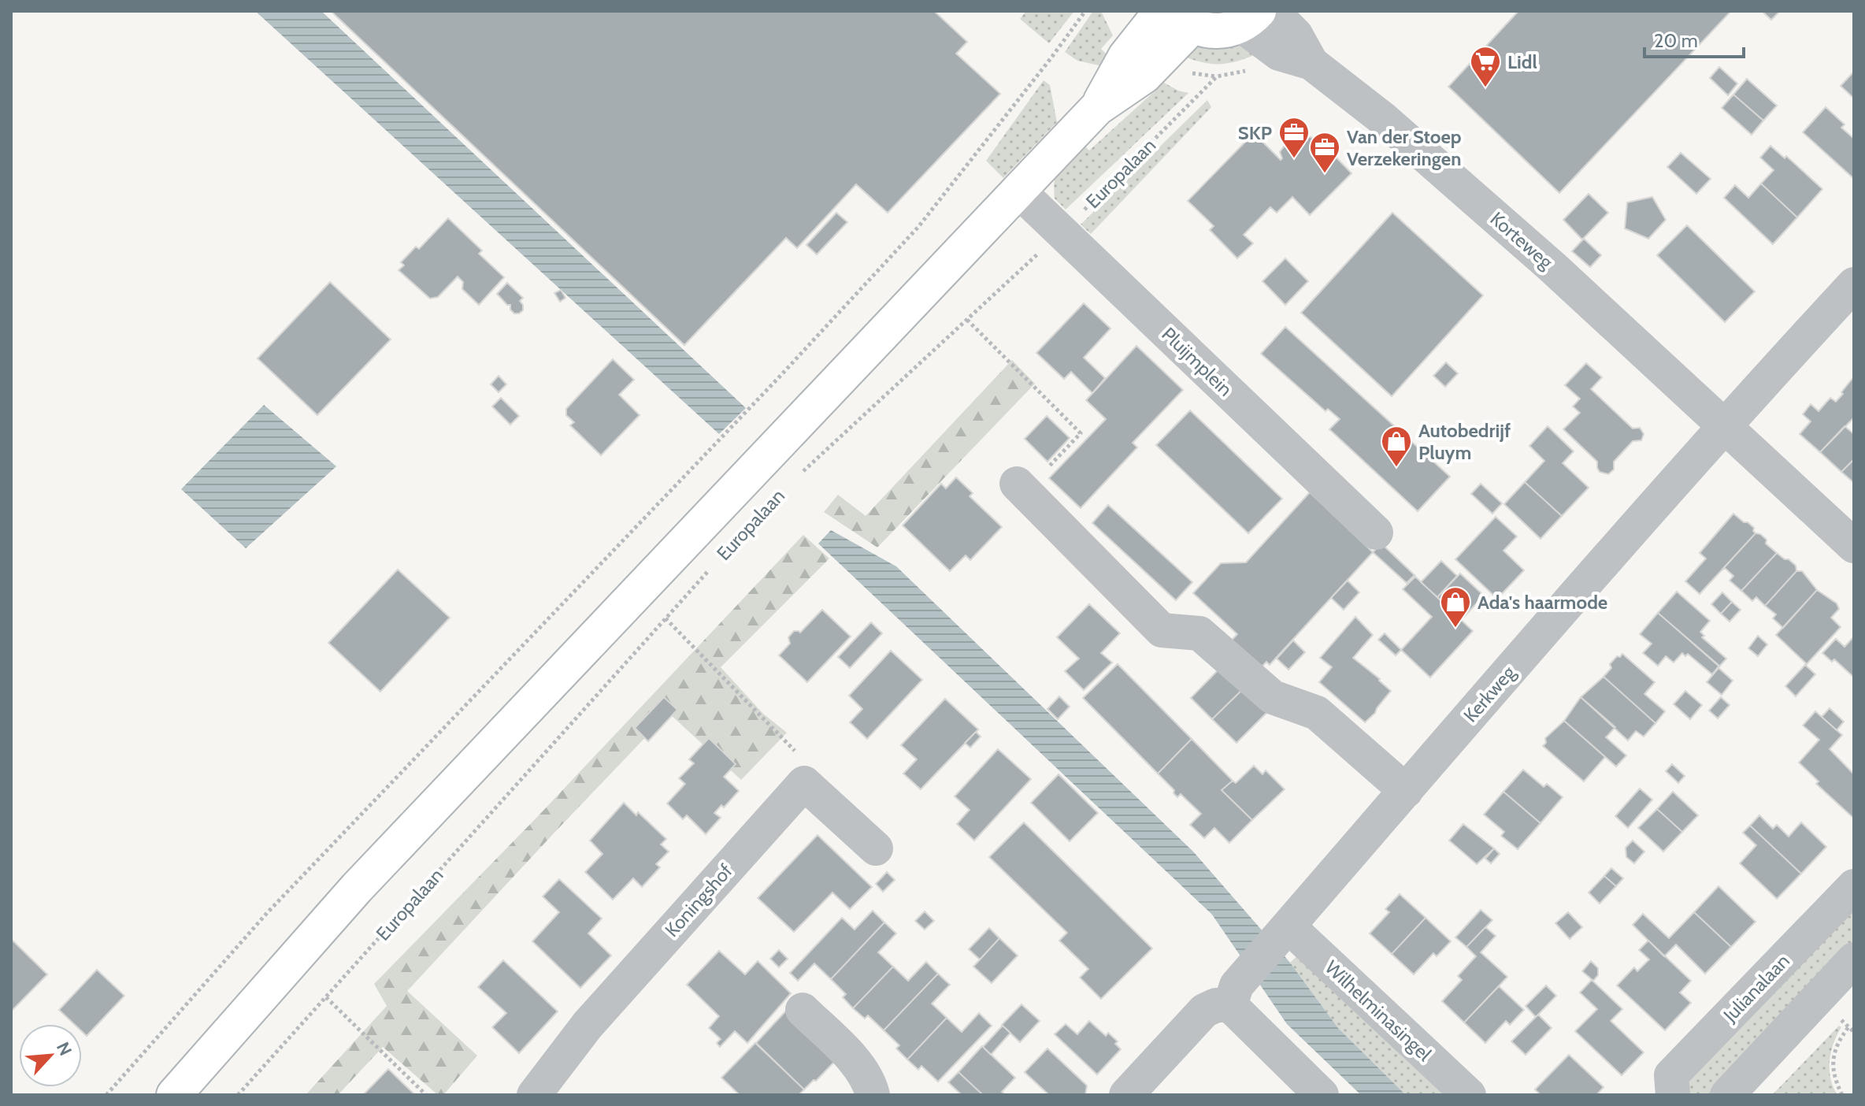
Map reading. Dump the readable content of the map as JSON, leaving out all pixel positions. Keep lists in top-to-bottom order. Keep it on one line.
{"streets":{"main road":["Europalaan"],"street":["Korteweg","Pluijmplein","Kerkweg","Koningshof","Julianalaan","Wilhelminasingel"]},"crossings":[["Europalaan","Korteweg"],["Europalaan","Pluijmplein"],["Korteweg","Kerkweg"],["Kerkweg","Wilhelminasingel"]],"places":{"supermarket":["Lidl"],"office":["SKP","Van der Stoep Verzekeringen"],"shop":["Autobedrijf Pluym","Ada's haarmode"]},"scale_bar":"20 m","north":"top right"}
